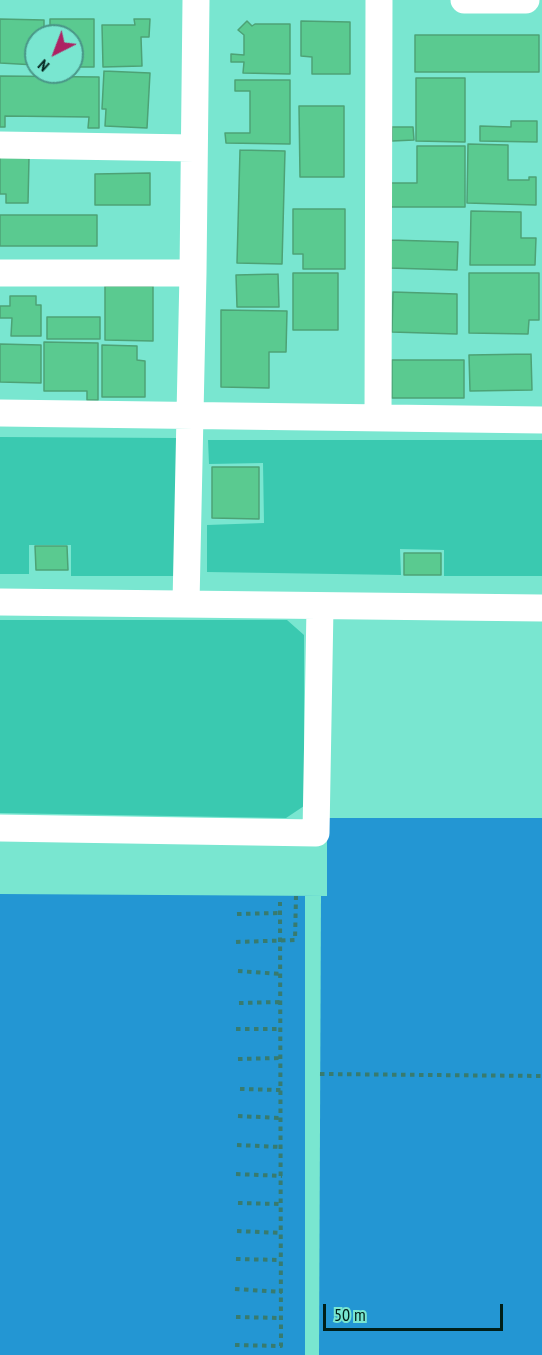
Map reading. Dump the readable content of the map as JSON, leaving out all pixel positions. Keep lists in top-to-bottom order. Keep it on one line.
{"scale_bar":"50 m","north":"bottom left"}
